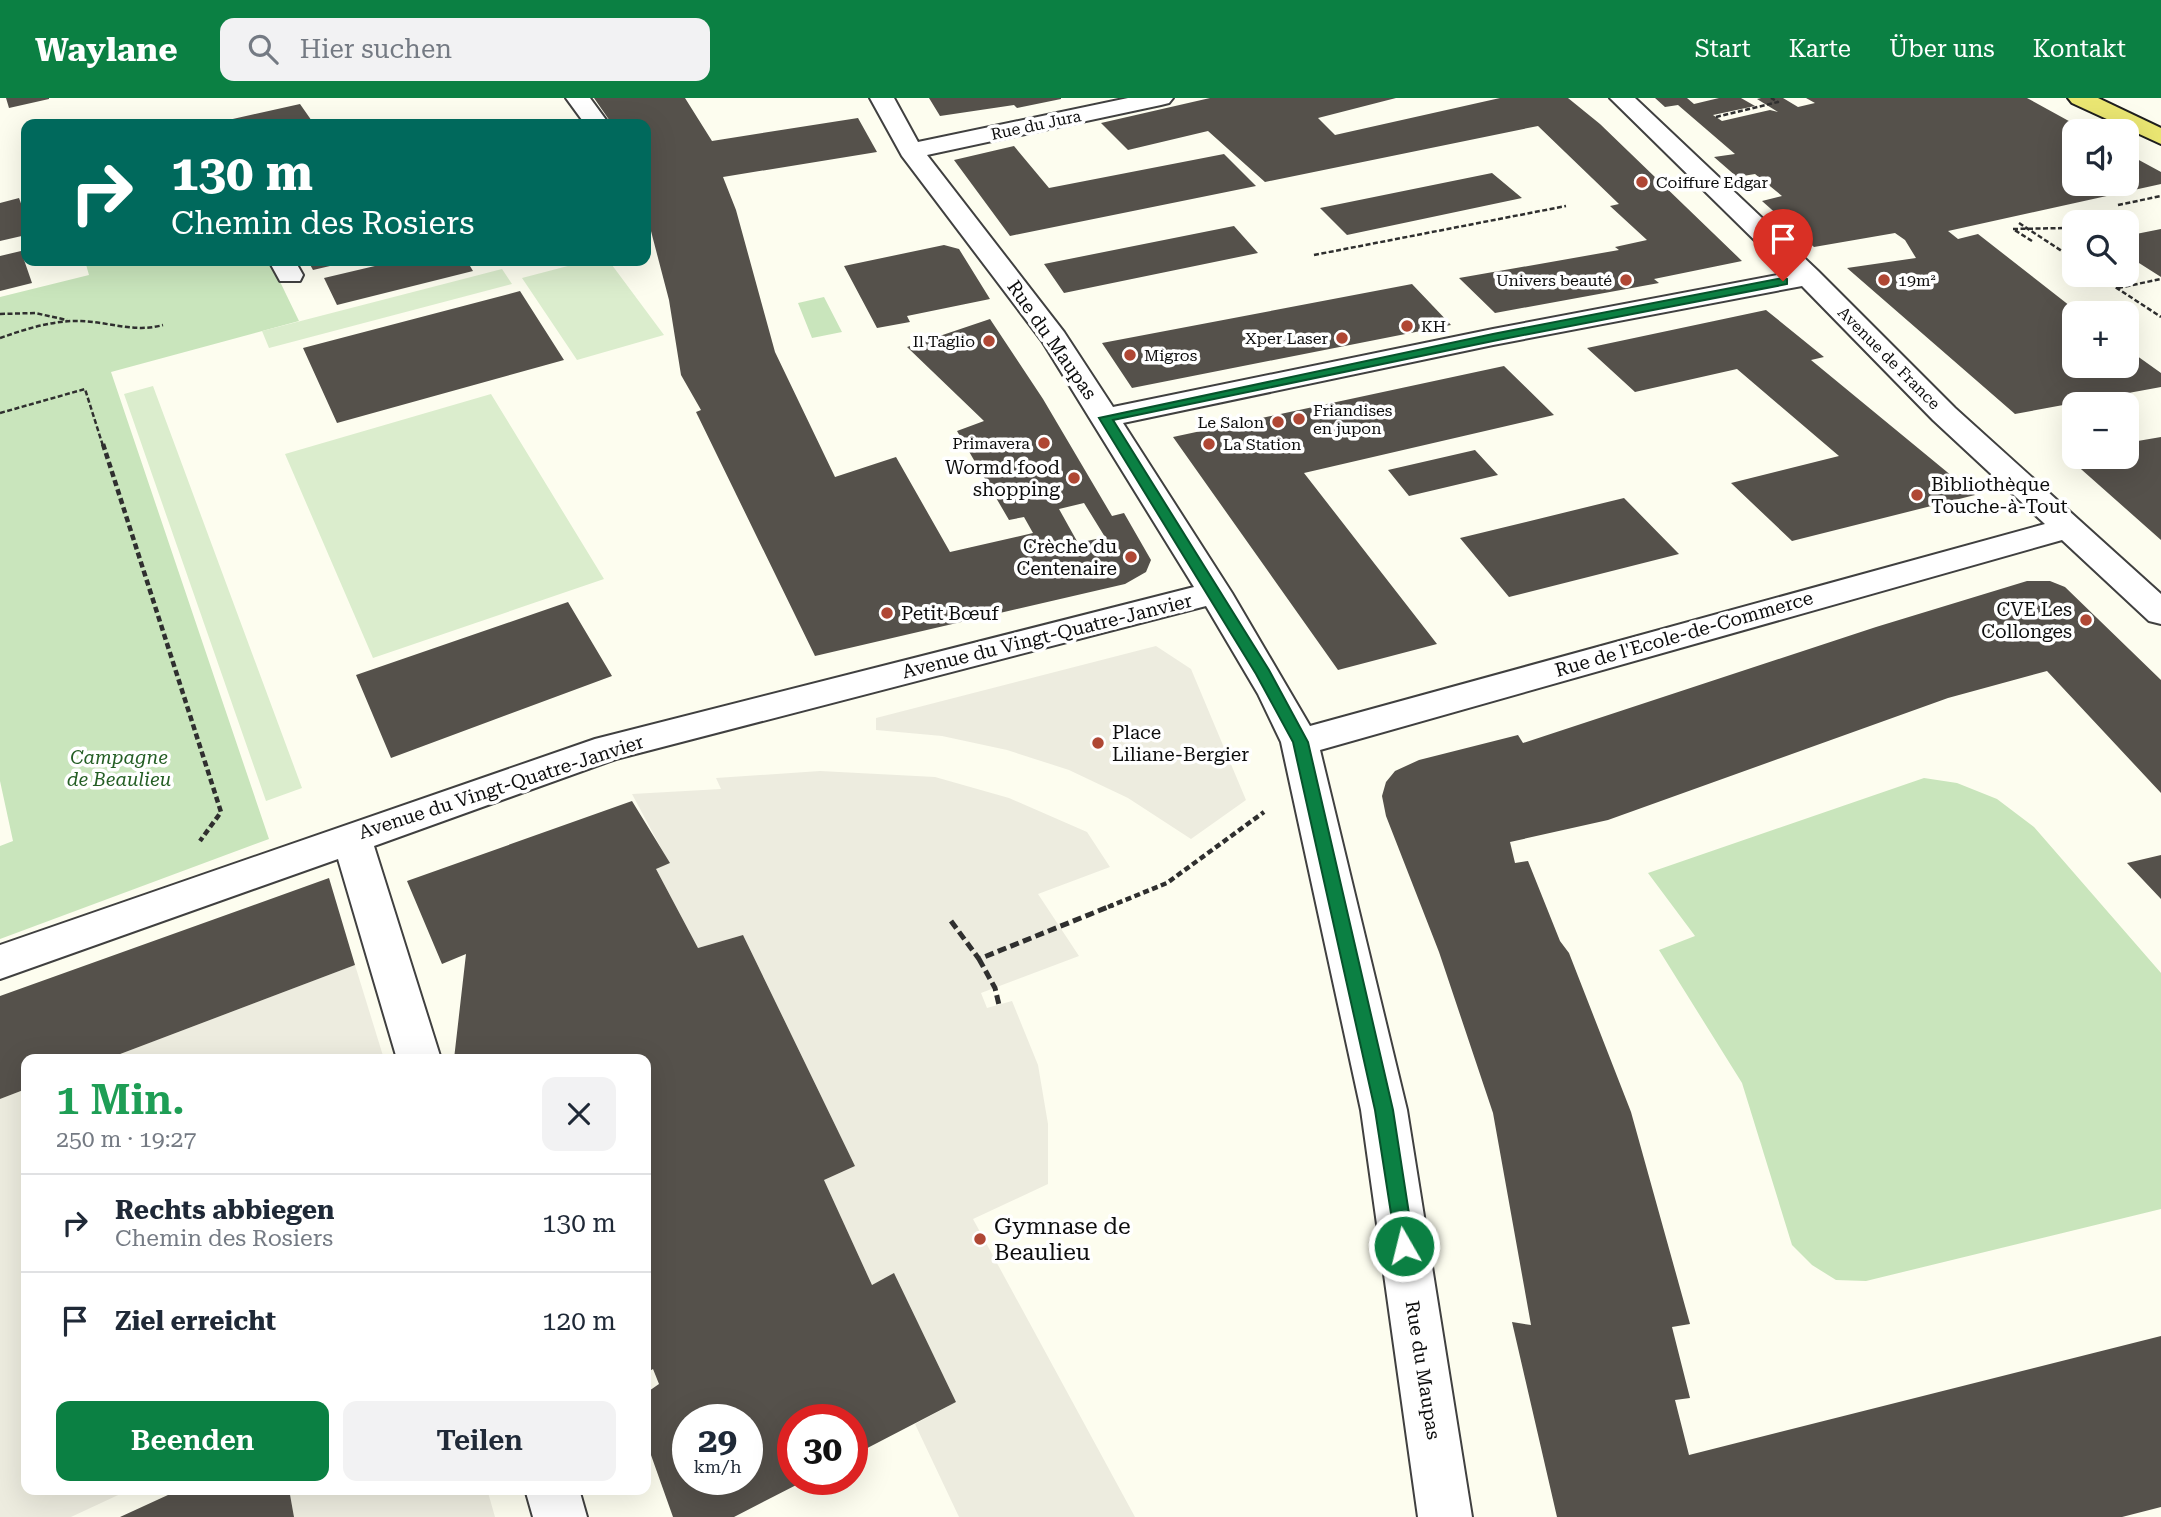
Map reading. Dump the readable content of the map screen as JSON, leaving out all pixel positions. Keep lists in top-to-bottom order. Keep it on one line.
{"streets":{"street":["Rue du Jura","Rue du Maupas","Avenue de France","Rue de l'Ecole-de-Commerce","Avenue du Vingt-Quatre-Janvier"]},"crossings":[["Rue du Jura","Rue du Maupas"],["Rue du Maupas","Rue de l'Ecole-de-Commerce"],["Rue du Maupas","Avenue du Vingt-Quatre-Janvier"],["Avenue de France","Rue de l'Ecole-de-Commerce"]],"parks":["Campagne de Beaulieu"],"places":["Coiffure Edgar","Univers beauté","19m²","KH","Xper Laser","Il Taglio","Migros","Friandises en jupon","Le Salon","Primavera","La Station","Wormd food shopping","Bibliothèque Touche-à-Tout","Crèche du Centenaire","Petit Bœuf","CVE Les Collonges","Place Liliane-Bergier","Gymnase de Beaulieu"],"page":{"header":"Waylane","search":"Hier suchen","nav":["Start","Karte","Über uns","Kontakt"],"map_buttons":["+","−"],"turn":["130 m","Chemin des Rosiers"],"heading":["1 Min.","250 m · 19:27"],"list":[{"name":"Rechts abbiegen","note":"Chemin des Rosiers","value":"130 m"},{"name":"Ziel erreicht","value":"120 m"}],"buttons":["Beenden","Teilen"],"speed":"29 km/h","limit":"30"}}
